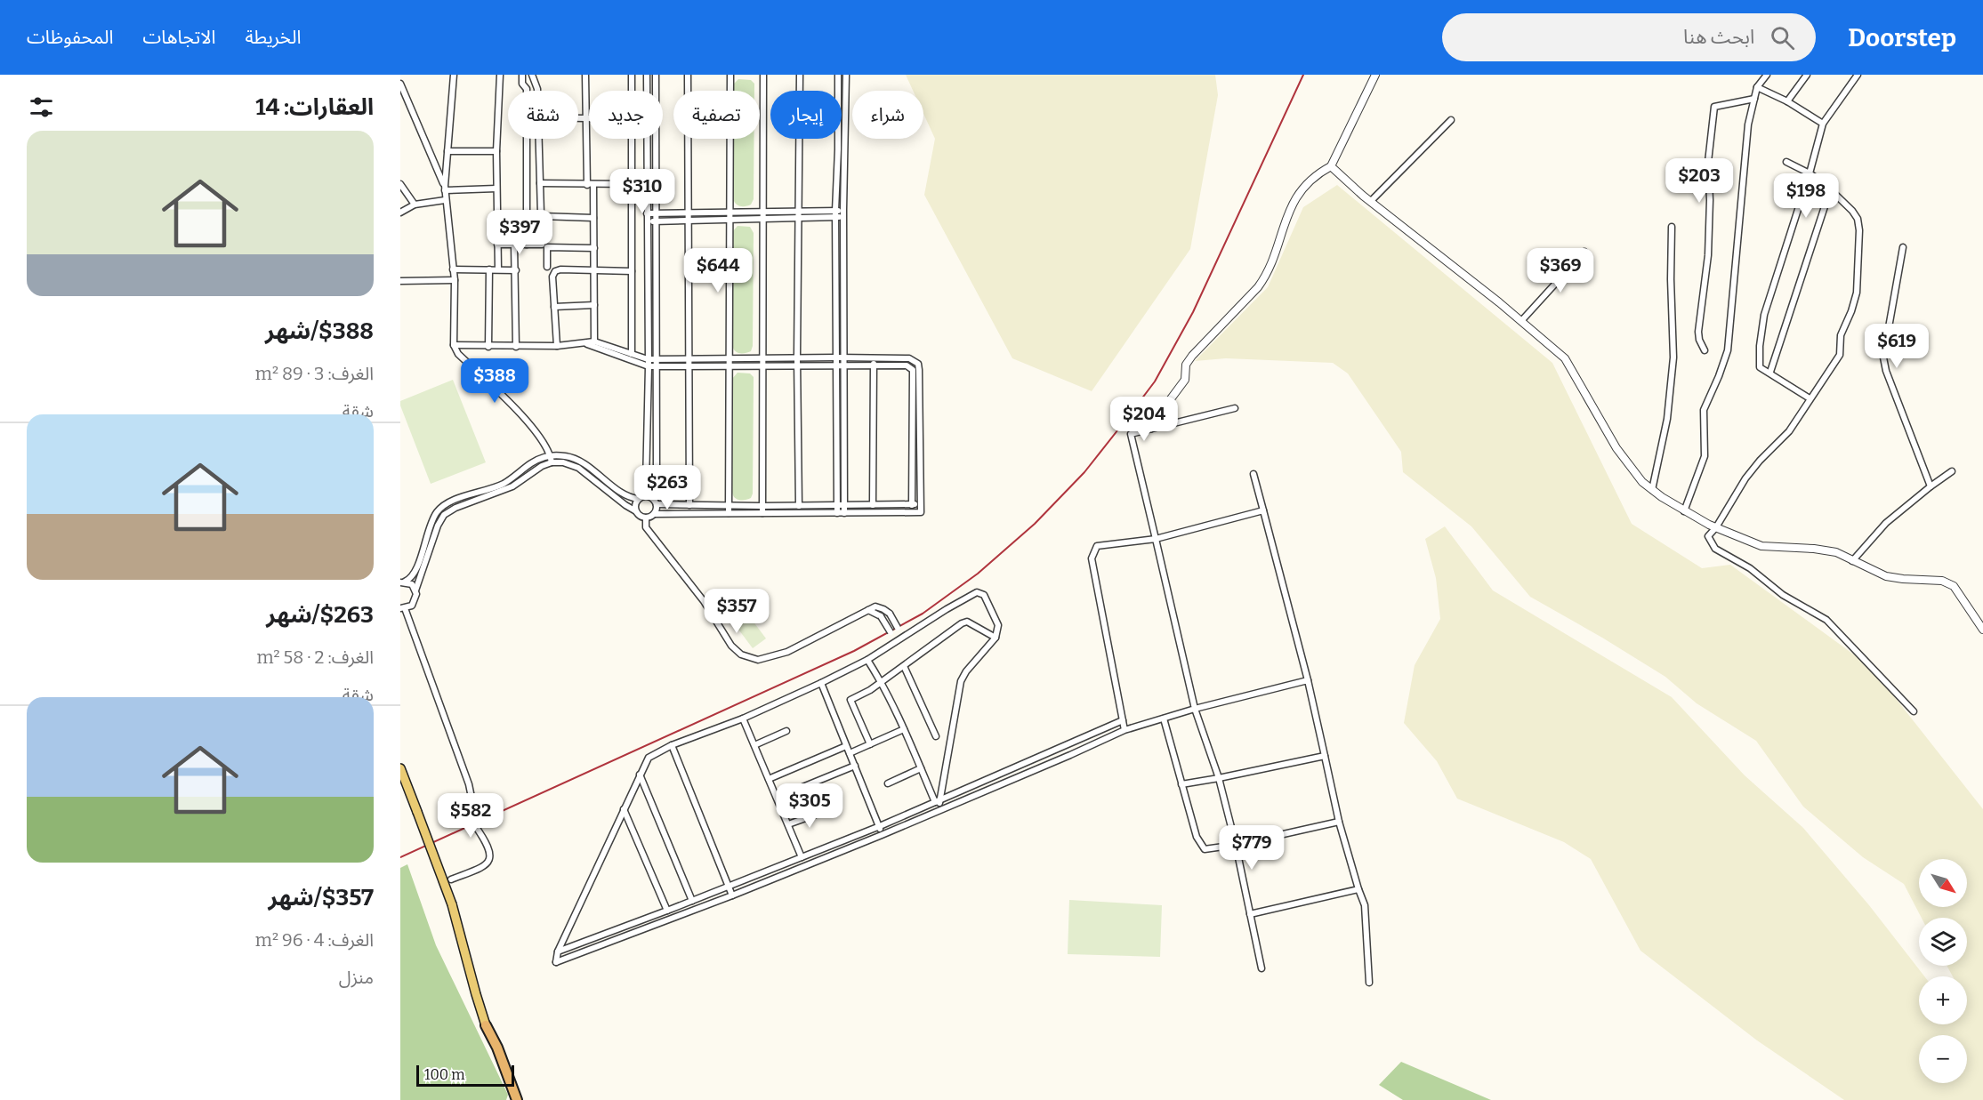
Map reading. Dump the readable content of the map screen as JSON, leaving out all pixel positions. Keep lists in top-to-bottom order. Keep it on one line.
{"scale_bar":"100 m","north":"bottom right","page":{"header":"Doorstep","search":"ابحث هنا","nav":["الخريطة","الاتجاهات","المحفوظات"],"heading":"العقارات: 14","chip":["شراء","إيجار","تصفية","جديد","شقة"],"list":[{"name":"$388/شهر","note":"الغرف: 3 · 89 m² · شقة"},{"name":"$263/شهر","note":"الغرف: 2 · 58 m² · شقة"},{"name":"$357/شهر","note":"الغرف: 4 · 96 m² · منزل"}],"price":["$203","$310","$198","$397","$644","$369","$619","$388","$204","$263","$357","$305","$582","$779"],"map_buttons":["+","−"],"scale":"100 m"}}
